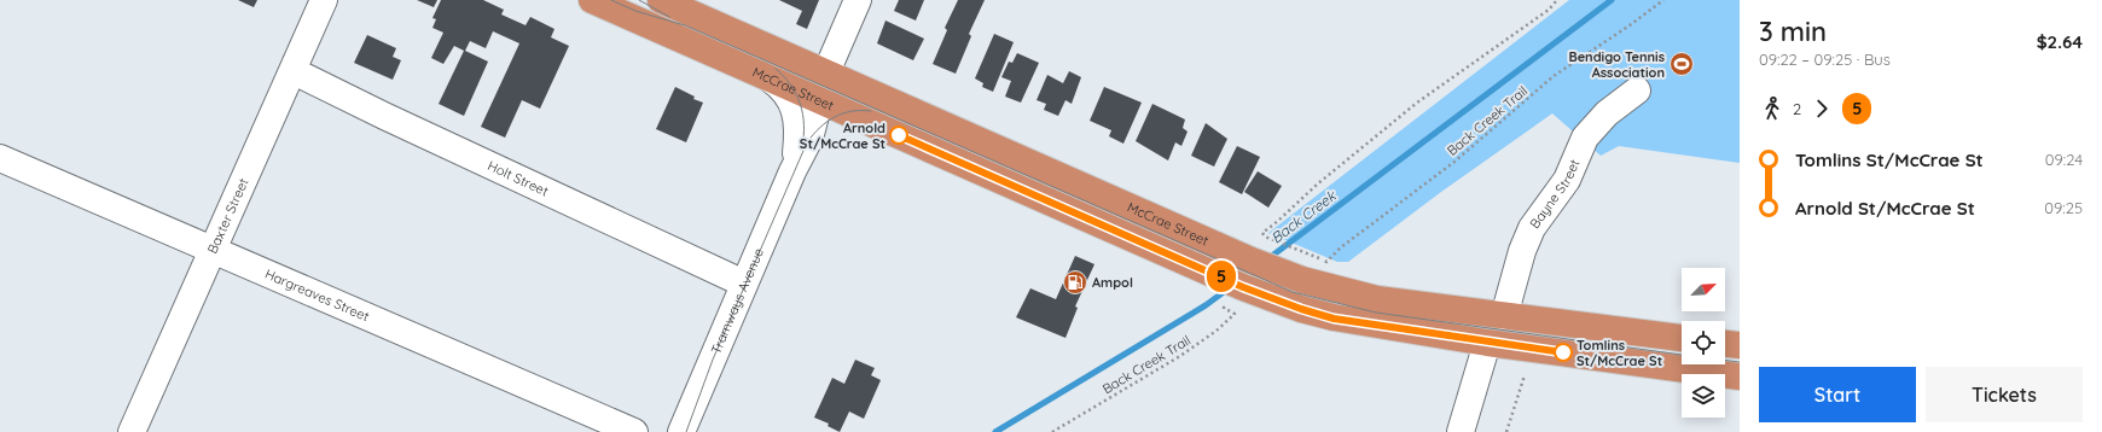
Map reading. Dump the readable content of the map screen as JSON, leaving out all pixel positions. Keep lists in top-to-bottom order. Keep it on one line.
{"streets":{"highway":["McCrae Street"],"street":["Holt Street","Bayne Street","Baxter Street","Hargreaves Street","Tramways Avenue"],"path":["Back Creek Trail"]},"crossings":[["McCrae Street","Bayne Street"],["McCrae Street","Tramways Avenue"],["Holt Street","Baxter Street"],["Holt Street","Tramways Avenue"],["Baxter Street","Hargreaves Street"]],"water":["Back Creek"],"places":{"sports":["Bendigo Tennis Association"],"other":["Arnold St/McCrae St","Tomlins St/McCrae St"],"fuel station":["Ampol"]},"lines":["bus line 5"],"north":"top right","page":{"on_map":"5","heading":["3 min","09:22 – 09:25 · Bus","$2.64"],"legs":["2","5"],"list":[{"name":"Tomlins St/McCrae St","value":"09:24"},{"name":"Arnold St/McCrae St","value":"09:25"}],"buttons":["Start","Tickets"]}}
